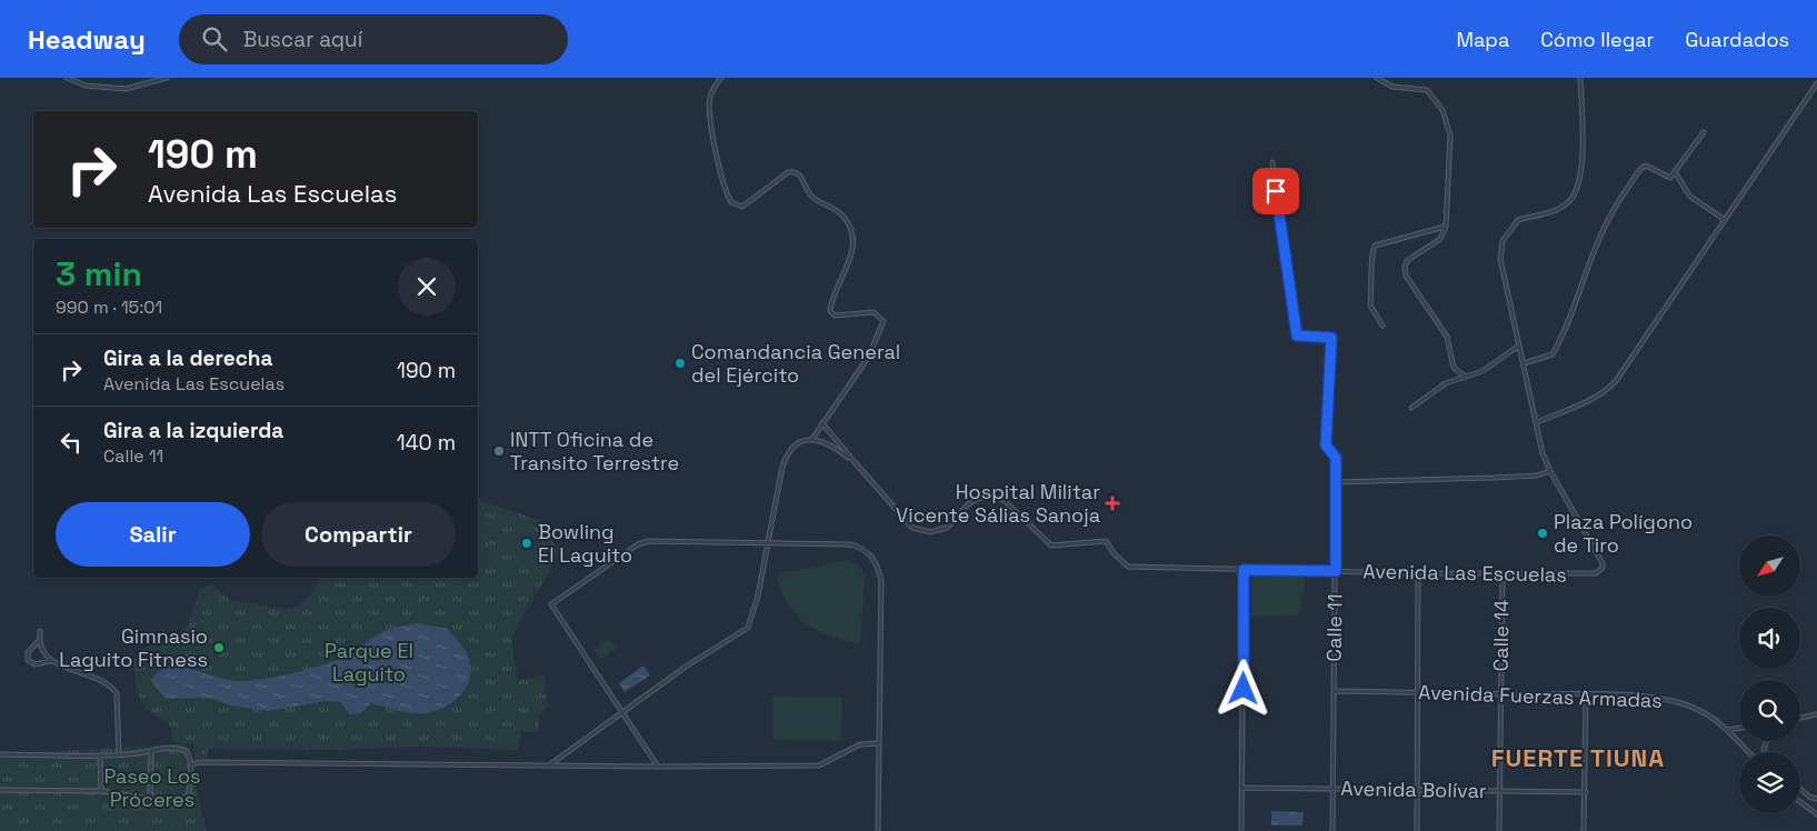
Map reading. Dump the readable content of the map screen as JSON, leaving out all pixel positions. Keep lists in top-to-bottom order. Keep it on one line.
{"streets":{"street":["Avenida Las Escuelas","Calle 11","Calle 14","Avenida Fuerzas Armadas","Avenida Bolívar"]},"crossings":[["Avenida Las Escuelas","Calle 11"],["Avenida Las Escuelas","Calle 14"],["Calle 11","Avenida Fuerzas Armadas"],["Calle 11","Avenida Bolívar"],["Calle 14","Avenida Fuerzas Armadas"],["Calle 14","Avenida Bolívar"]],"districts":["FUERTE TIUNA"],"parks":["Parque El Laguito","Paseo Los Próceres"],"places":{"other":["Comandancia General del Ejército","INTT Oficina de Transito Terrestre","Plaza Polígono de Tiro","Bowling El Laguito","Gimnasio Laguito Fitness"],"health":["Hospital Militar Vicente Sálias Sanoja"]},"north":"bottom left","page":{"header":"Headway","search":"Buscar aquí","nav":["Mapa","Cómo llegar","Guardados"],"turn":["190 m","Avenida Las Escuelas"],"heading":["3 min","990 m · 15:01"],"list":[{"name":"Gira a la derecha","note":"Avenida Las Escuelas","value":"190 m"},{"name":"Gira a la izquierda","note":"Calle 11","value":"140 m"}],"buttons":["Salir","Compartir"]}}
